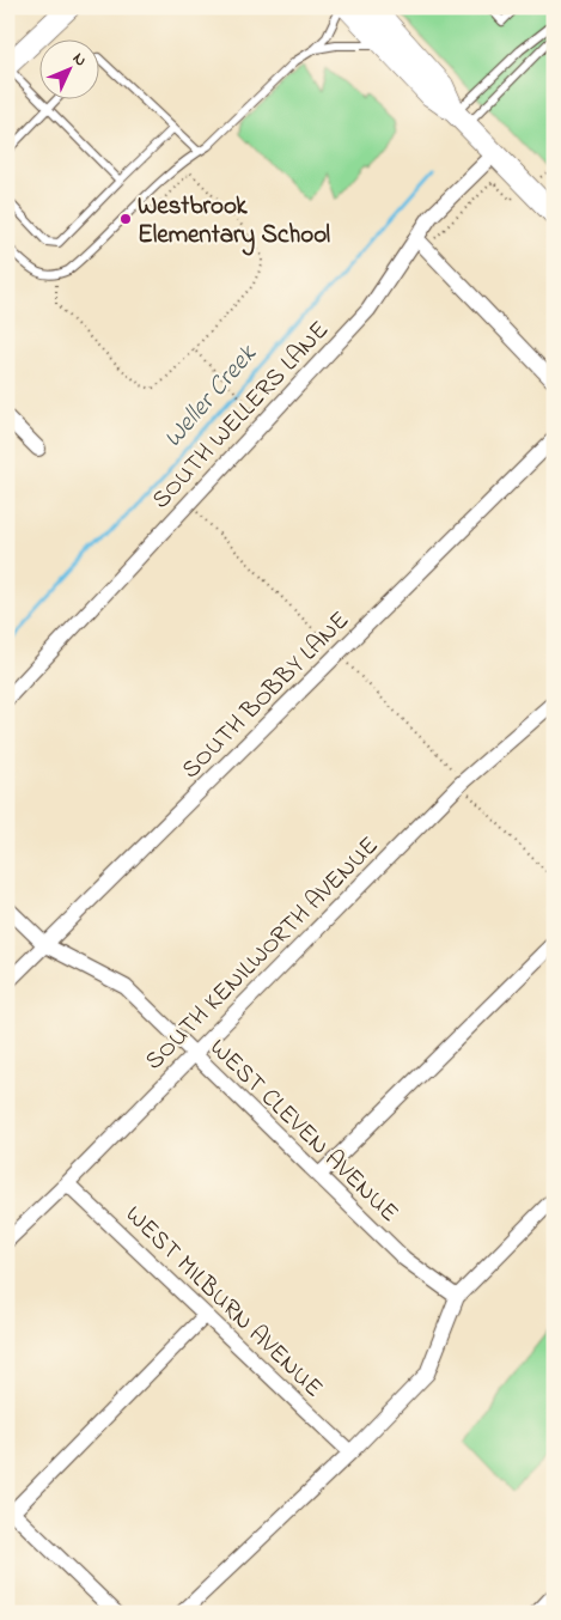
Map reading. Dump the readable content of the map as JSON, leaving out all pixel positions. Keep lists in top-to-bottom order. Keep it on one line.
{"streets":{"street":["SOUTH WELLERS LANE","SOUTH BOBBY LANE","SOUTH KENILWORTH AVENUE","WEST CLEVEN AVENUE","WEST MILBURN AVENUE"]},"crossings":[["SOUTH BOBBY LANE","WEST CLEVEN AVENUE"],["SOUTH KENILWORTH AVENUE","WEST CLEVEN AVENUE"],["SOUTH KENILWORTH AVENUE","WEST MILBURN AVENUE"]],"water":["Weller Creek"],"places":["Westbrook Elementary School"],"north":"top right"}
